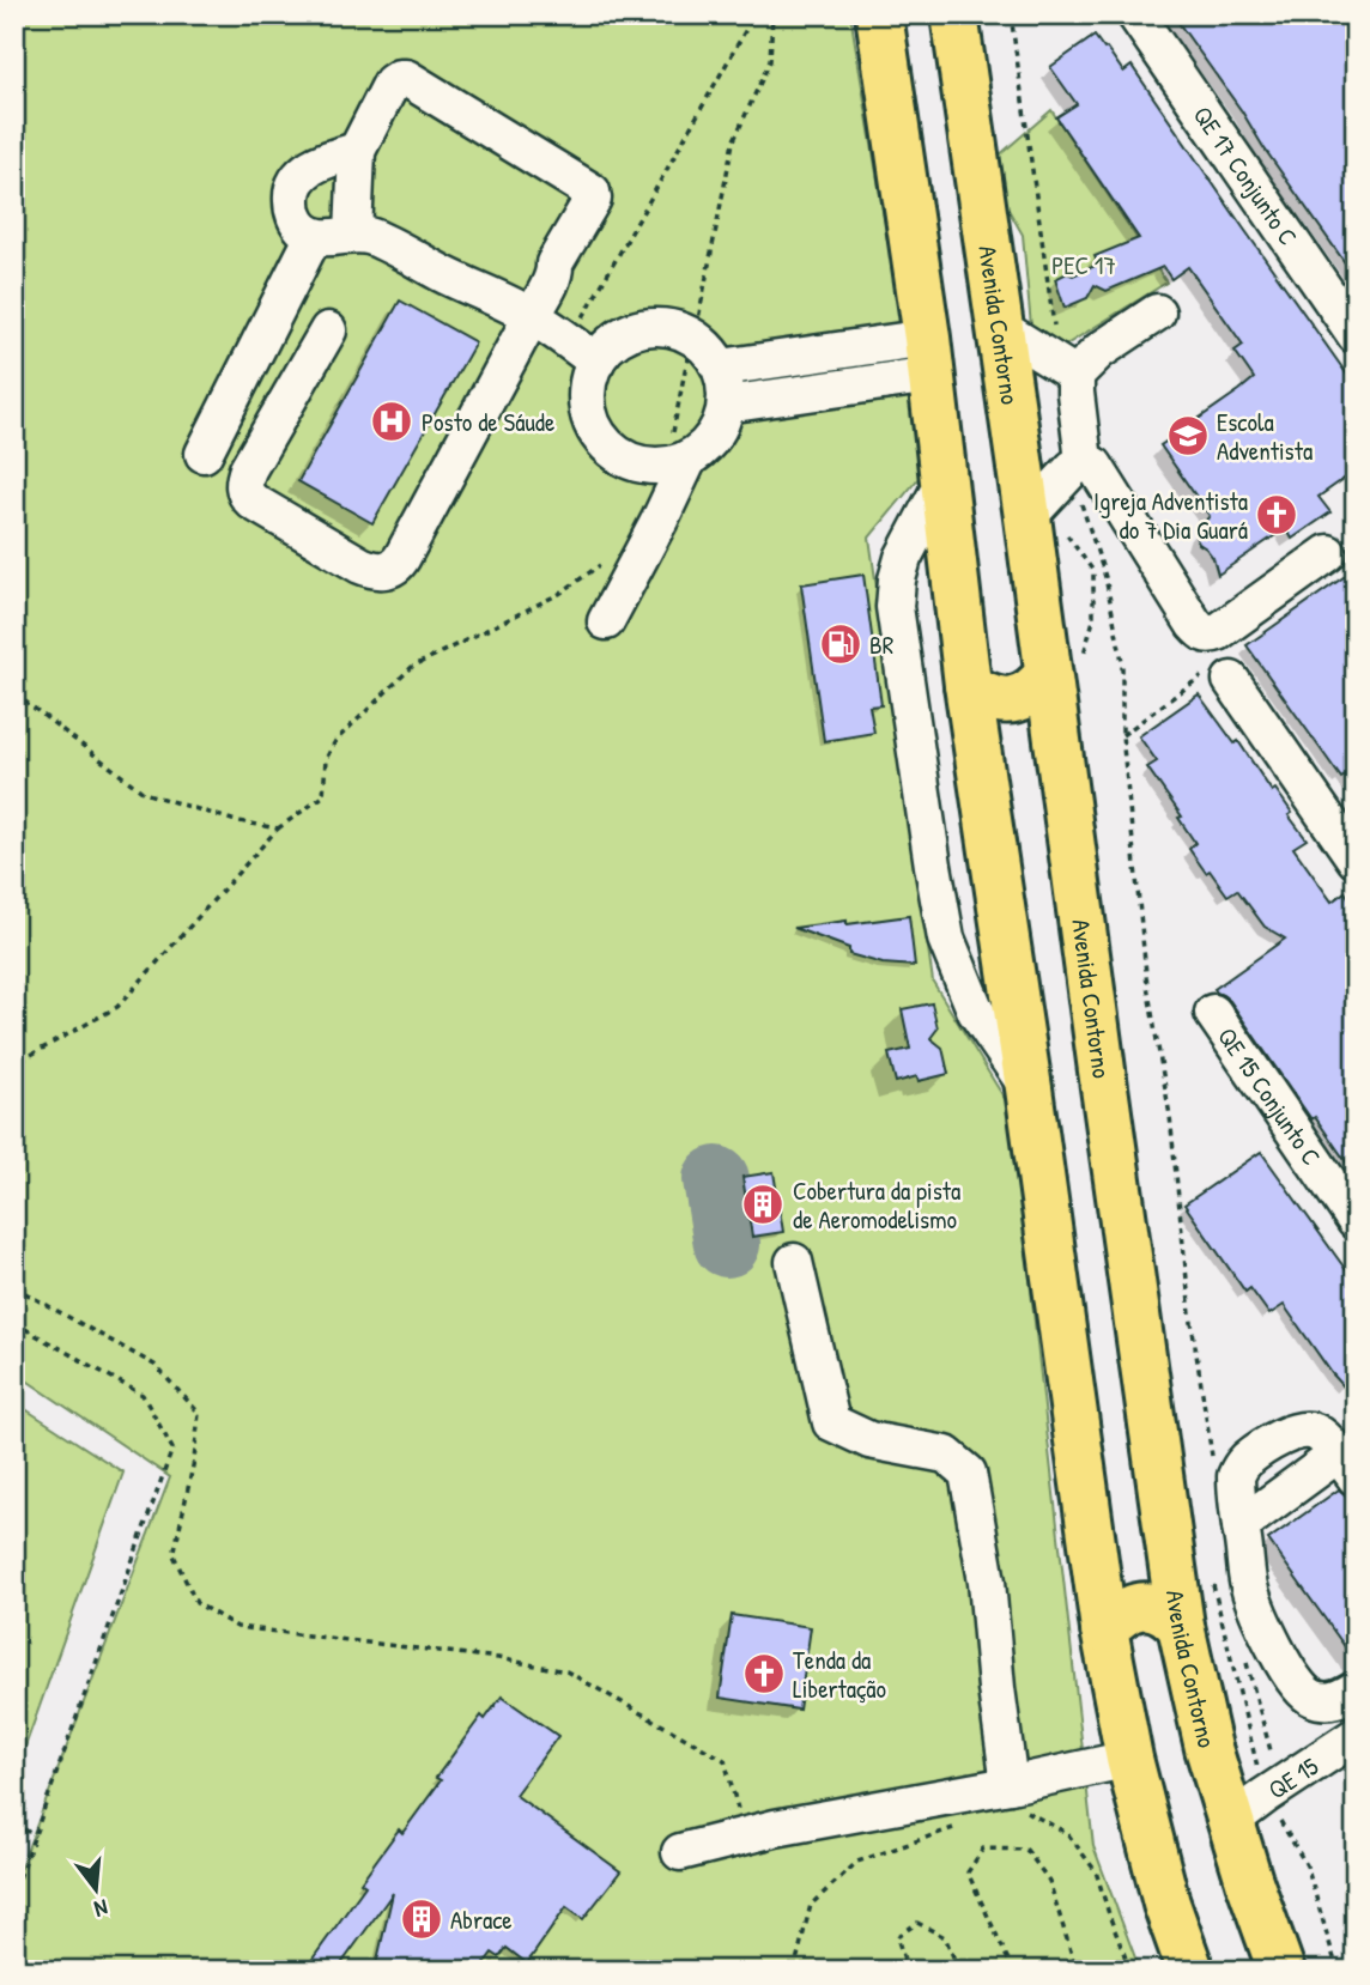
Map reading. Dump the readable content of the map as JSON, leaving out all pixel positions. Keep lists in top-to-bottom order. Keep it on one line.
{"streets":{"main road":["Avenida Contorno"],"street":["QE 17 Conjunto C","QE 15 Conjunto C","QE 15"]},"crossings":[["Avenida Contorno","QE 15"]],"parks":["PEC 17"],"places":{"hospital":["Posto de Sáude"],"school or university":["Escola Adventista"],"church":["Igreja Adventista do 7 Dia Guará","Tenda da Libertação"],"fuel station":["BR"],"building":["Cobertura da pista de Aeromodelismo","Abrace"]},"north":"bottom"}
